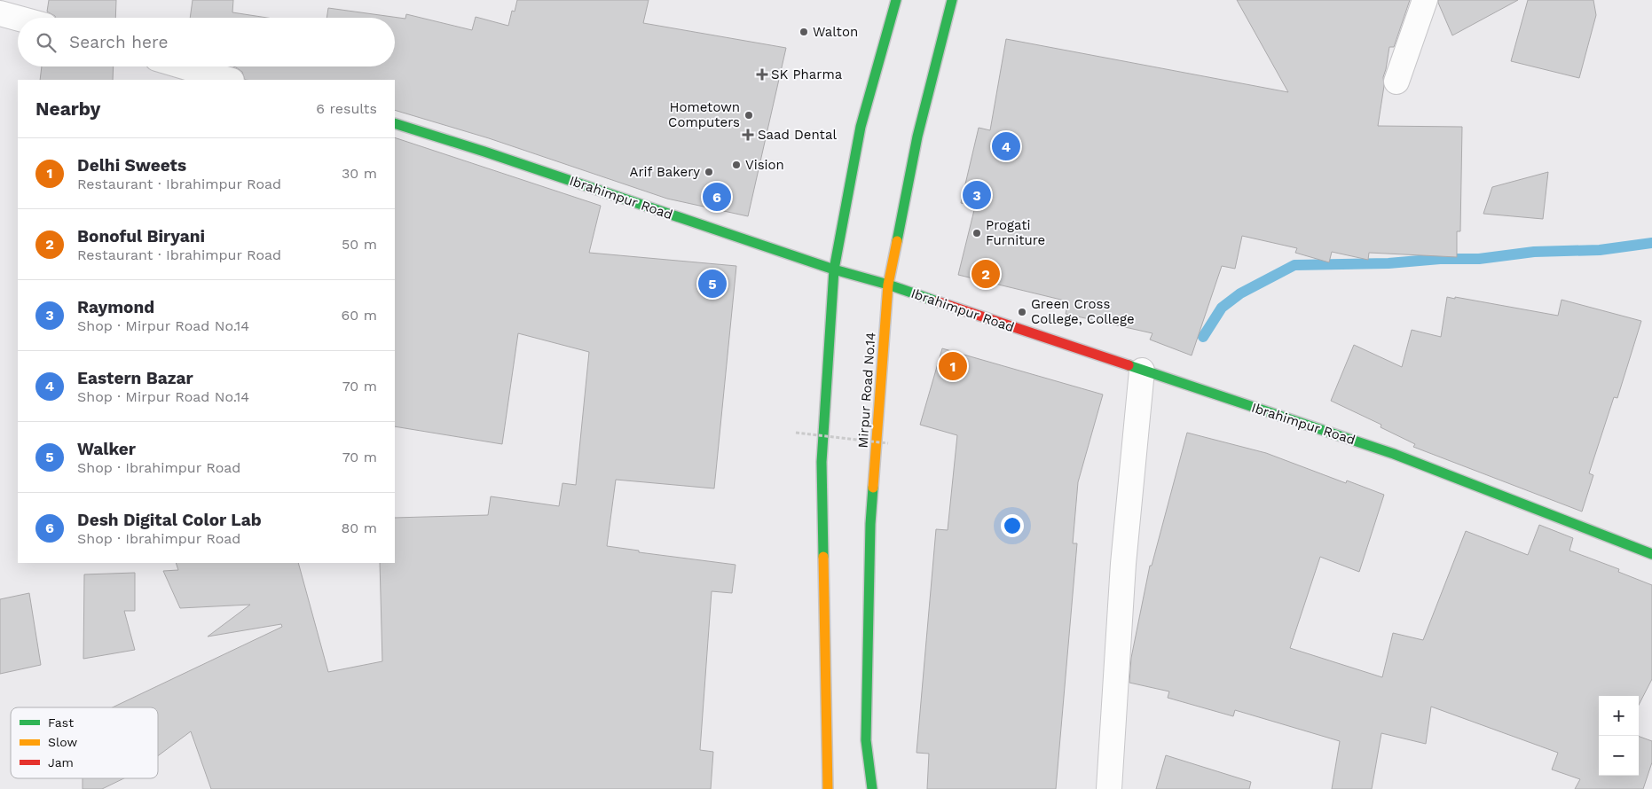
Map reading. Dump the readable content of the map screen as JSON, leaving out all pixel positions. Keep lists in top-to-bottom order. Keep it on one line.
{"streets":{"main road":["Ibrahimpur Road","Mirpur Road No.14"]},"crossings":[["Ibrahimpur Road","Mirpur Road No.14"]],"places":{"other":["Walton","Hometown Computers","Vision","Arif Bakery","Progati Furniture","Green Cross College, College"],"health":["SK Pharma","Saad Dental"]},"legend":["Fast","Slow","Jam"],"page":{"search":"Search here","heading":["Nearby","6 results"],"pins":["4","3","6","2","5","1"],"list":[{"mark":"1","name":"Delhi Sweets","note":"Restaurant · Ibrahimpur Road","value":"30 m"},{"mark":"2","name":"Bonoful Biryani","note":"Restaurant · Ibrahimpur Road","value":"50 m"},{"mark":"3","name":"Raymond","note":"Shop · Mirpur Road No.14","value":"60 m"},{"mark":"4","name":"Eastern Bazar","note":"Shop · Mirpur Road No.14","value":"70 m"},{"mark":"5","name":"Walker","note":"Shop · Ibrahimpur Road","value":"70 m"},{"mark":"6","name":"Desh Digital Color Lab","note":"Shop · Ibrahimpur Road","value":"80 m"}],"map_buttons":["+","−"]}}
